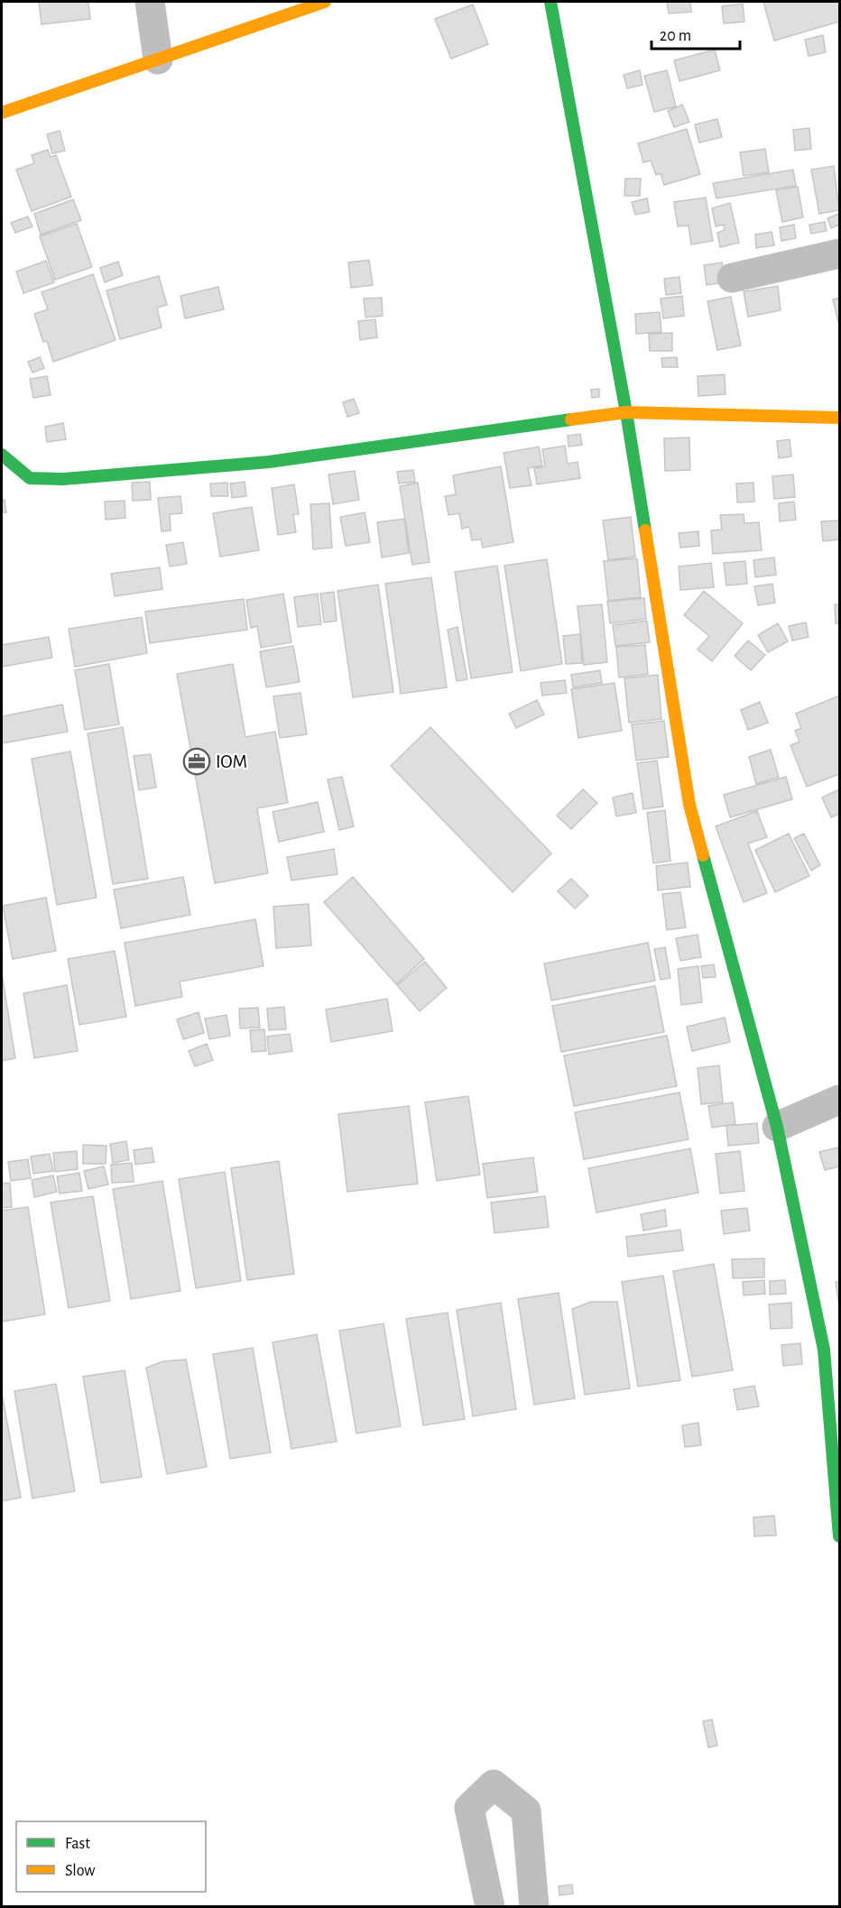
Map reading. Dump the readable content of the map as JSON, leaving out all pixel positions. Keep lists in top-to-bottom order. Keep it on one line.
{"places":{"office":["IOM"]},"legend":["Fast","Slow"],"scale_bar":"20 m"}
